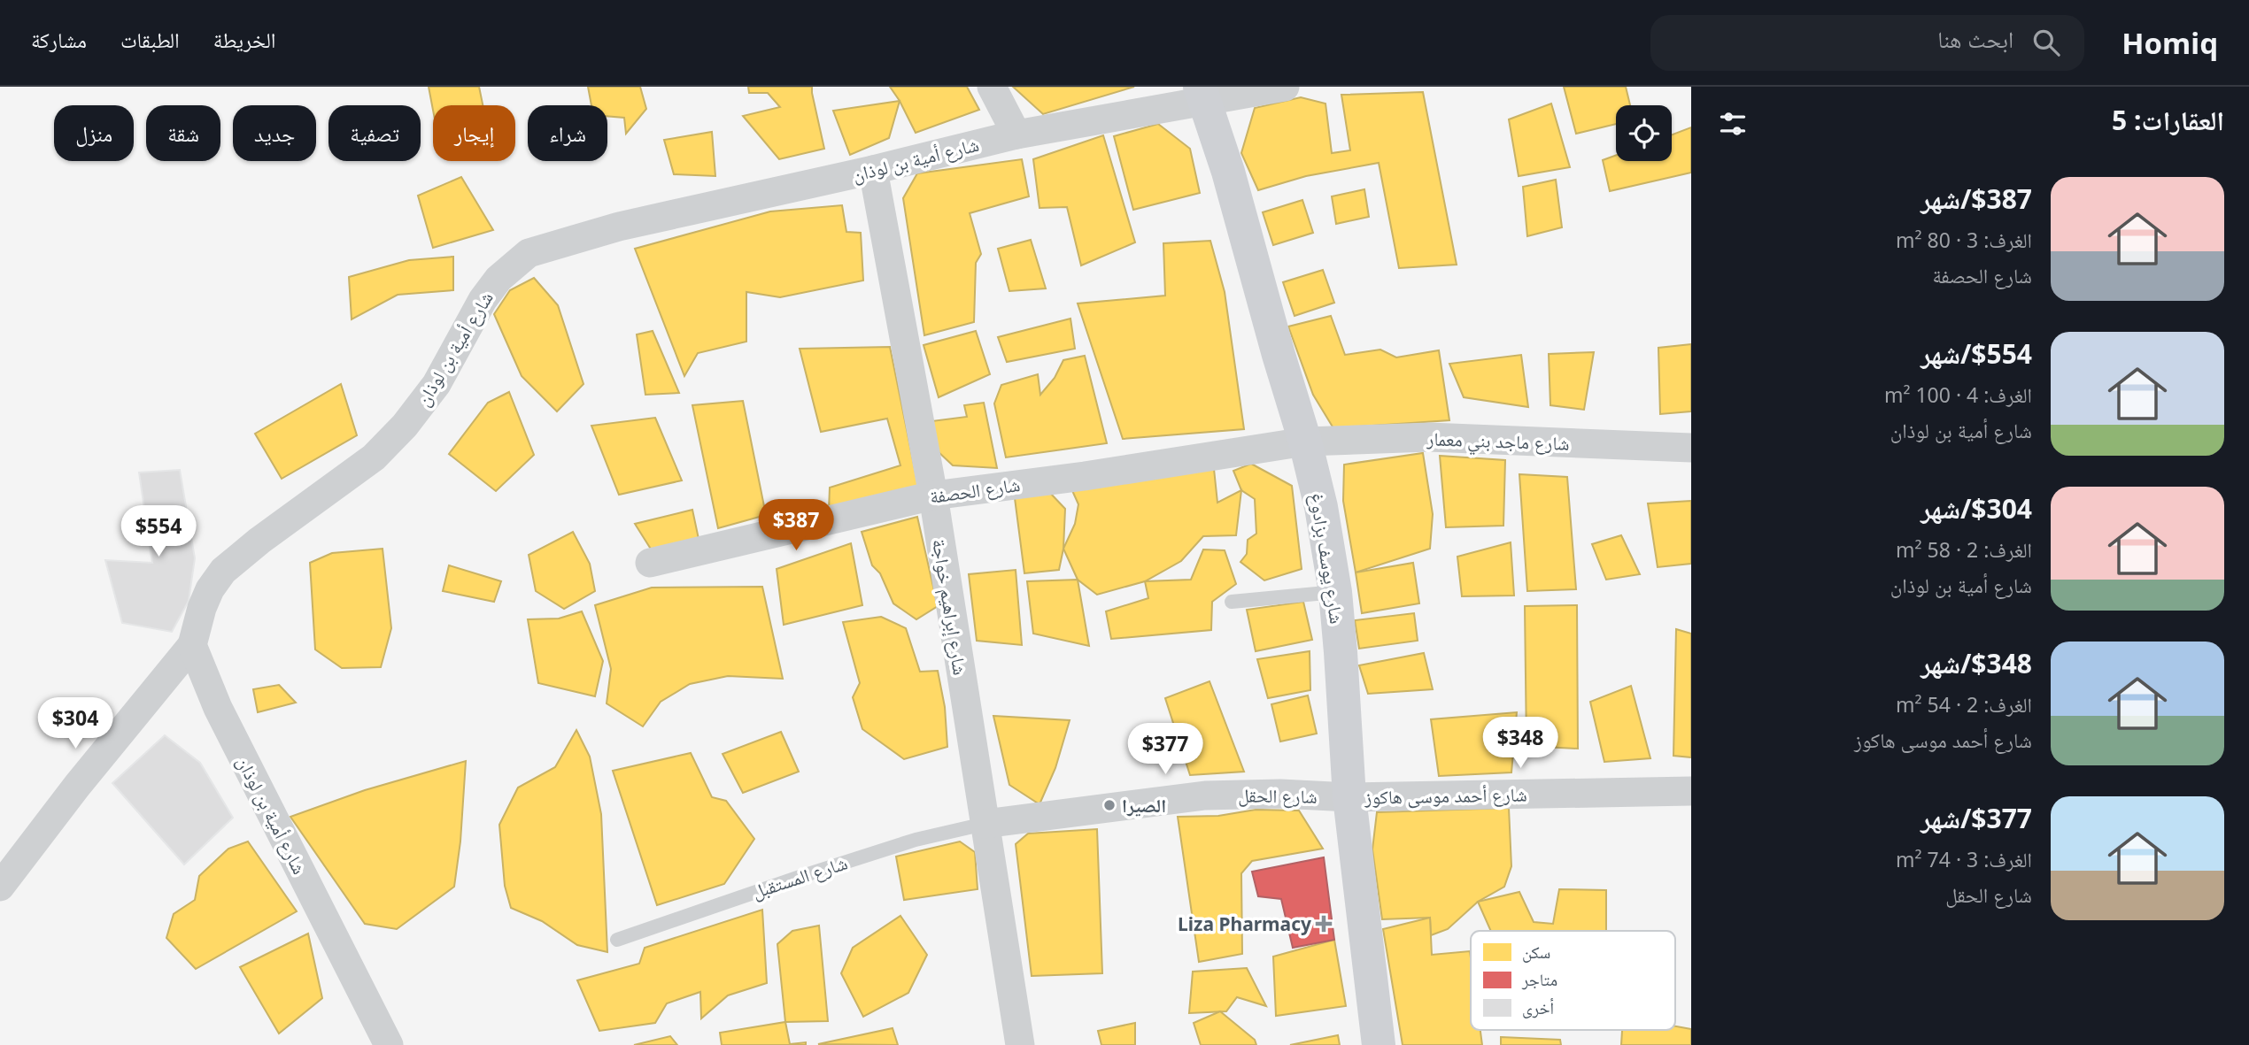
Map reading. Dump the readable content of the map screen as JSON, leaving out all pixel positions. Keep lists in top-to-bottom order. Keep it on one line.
{"streets":{"main road":["شارع يوسف بزادوغ"],"street":["شارع أمية بن لوذان","شارع ماجد بني معمار","شارع الحصفة","شارع إبراهيم خواجة","شارع الحقل","شارع أحمد موسى هاكوز"],"lane":["شارع المستقبل"]},"crossings":[["شارع أمية بن لوذان","شارع يوسف بزادوغ"],["شارع أمية بن لوذان","شارع إبراهيم خواجة"],["شارع ماجد بني معمار","شارع الحصفة"],["شارع ماجد بني معمار","شارع يوسف بزادوغ"],["شارع الحصفة","شارع يوسف بزادوغ"],["شارع الحصفة","شارع إبراهيم خواجة"],["شارع يوسف بزادوغ","شارع الحقل"],["شارع يوسف بزادوغ","شارع أحمد موسى هاكوز"],["شارع إبراهيم خواجة","شارع الحقل"],["شارع إبراهيم خواجة","شارع المستقبل"],["شارع الحقل","شارع أحمد موسى هاكوز"],["شارع الحقل","شارع المستقبل"]],"places":{"other":["الصيرا"],"health":["Liza Pharmacy"]},"legend":["سكن","متاجر","أخرى"],"page":{"header":"Homiq","search":"ابحث هنا","nav":["الخريطة","الطبقات","مشاركة"],"heading":"العقارات: 5","chip":["شراء","إيجار","تصفية","جديد","شقة","منزل"],"list":[{"name":"$387/شهر","note":"الغرف: 3 · 80 m² · شارع الحصفة"},{"name":"$554/شهر","note":"الغرف: 4 · 100 m² · شارع أمية بن لوذان"},{"name":"$304/شهر","note":"الغرف: 2 · 58 m² · شارع أمية بن لوذان"},{"name":"$348/شهر","note":"الغرف: 2 · 54 m² · شارع أحمد موسى هاكوز"},{"name":"$377/شهر","note":"الغرف: 3 · 74 m² · شارع الحقل"}],"price":["$387","$554","$304","$348","$377"]}}
